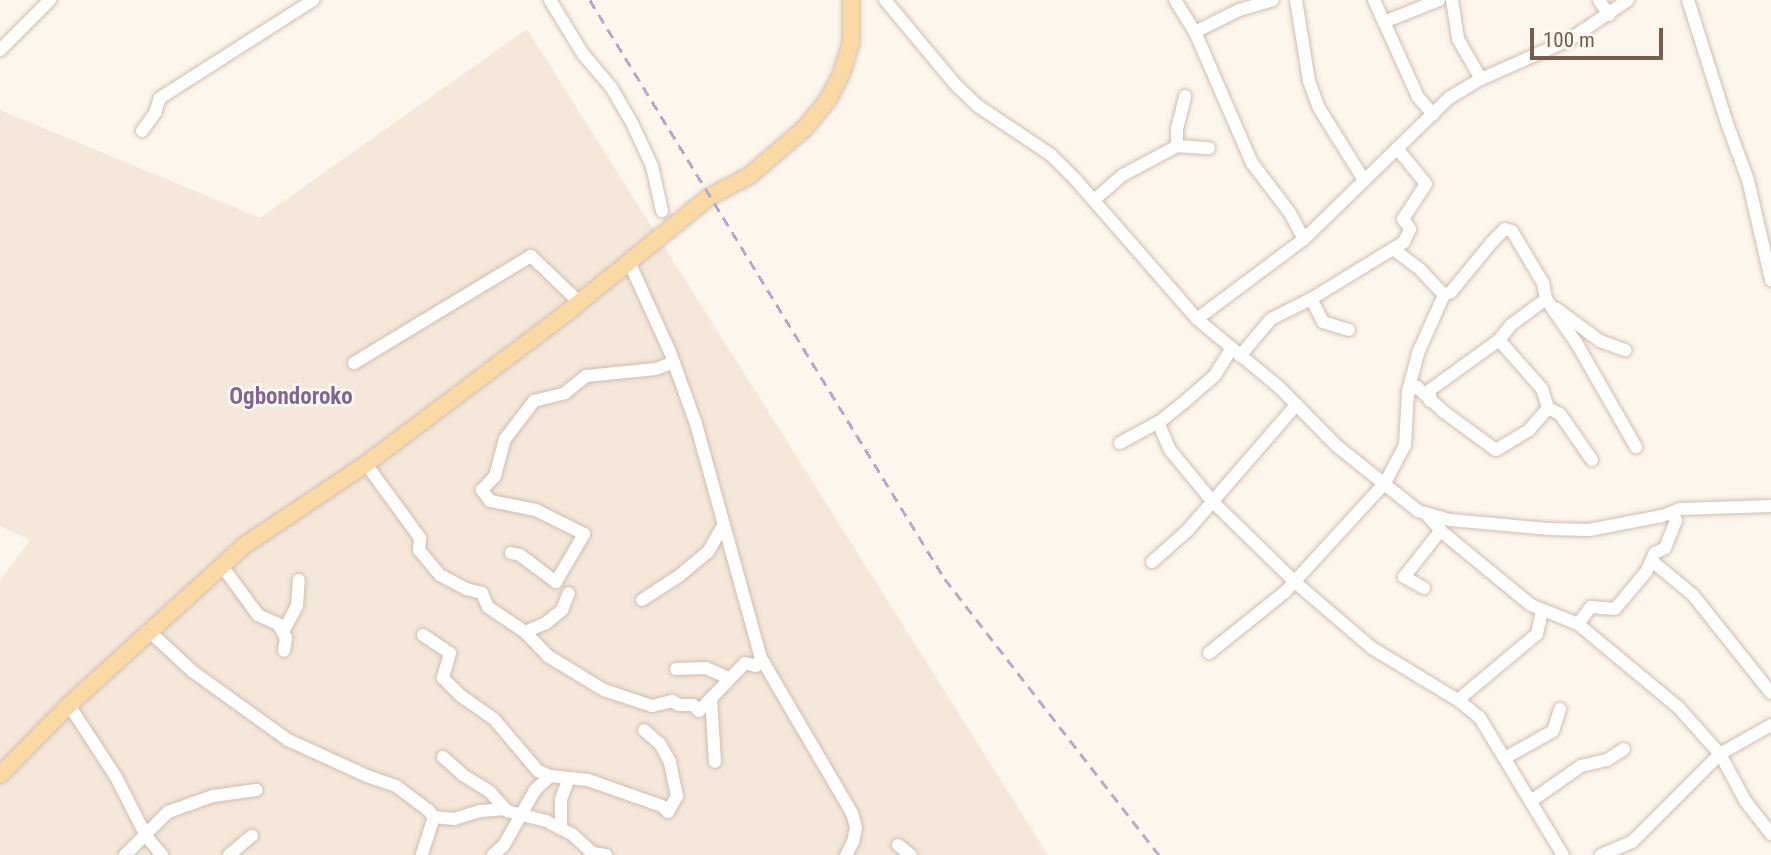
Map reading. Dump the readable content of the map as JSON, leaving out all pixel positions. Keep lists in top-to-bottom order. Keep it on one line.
{"districts":["Ogbondoroko"],"scale_bar":"100 m"}
